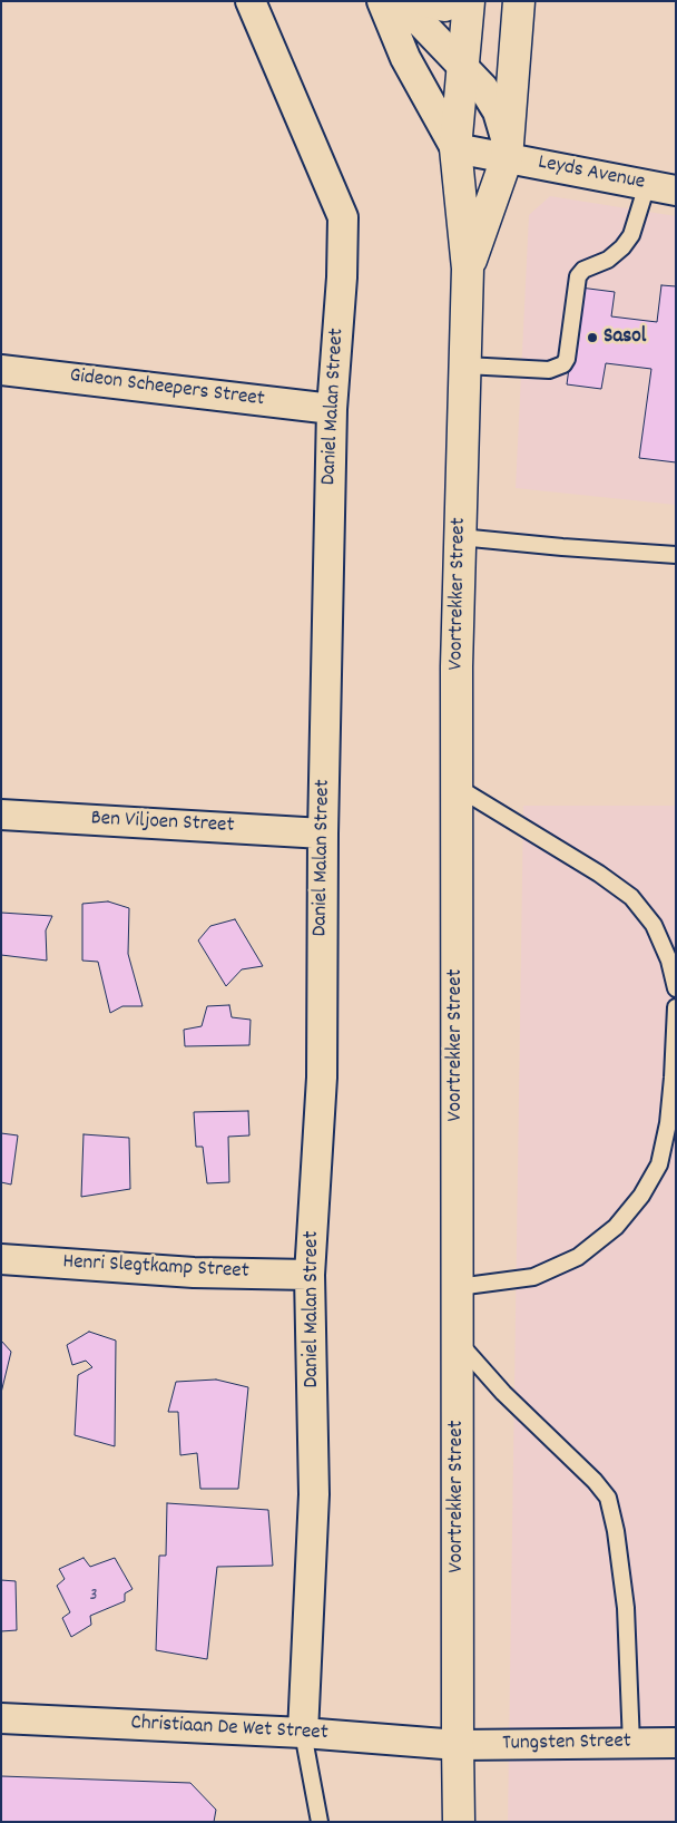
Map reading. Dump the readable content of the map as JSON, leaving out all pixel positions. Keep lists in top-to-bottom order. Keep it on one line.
{"streets":{"main road":["Voortrekker Street"],"street":["Leyds Avenue","Gideon Scheepers Street","Daniel Malan Street","Ben Viljoen Street","Henri Slegtkamp Street","Christiaan De Wet Street","Tungsten Street"]},"crossings":[["Leyds Avenue","Voortrekker Street"],["Gideon Scheepers Street","Daniel Malan Street"],["Daniel Malan Street","Ben Viljoen Street"],["Daniel Malan Street","Henri Slegtkamp Street"],["Daniel Malan Street","Christiaan De Wet Street"],["Voortrekker Street","Christiaan De Wet Street"],["Voortrekker Street","Tungsten Street"],["Christiaan De Wet Street","Tungsten Street"]],"places":["Sasol"],"house_numbers":["3"]}
